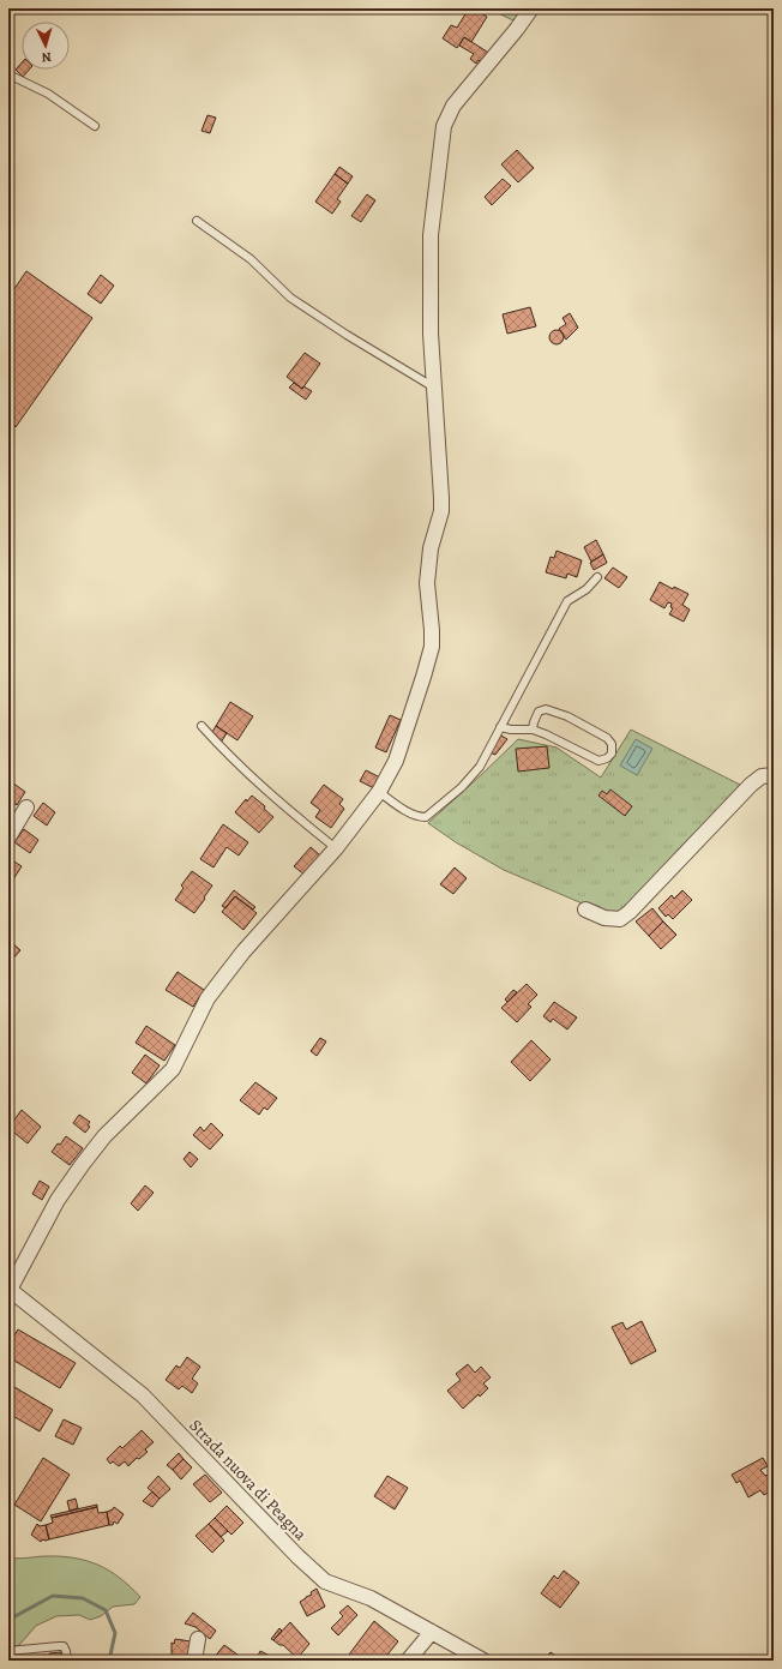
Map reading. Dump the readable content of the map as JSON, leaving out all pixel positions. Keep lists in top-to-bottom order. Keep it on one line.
{"streets":{"street":["Strada nuova di Peagna"]},"north":"bottom"}
